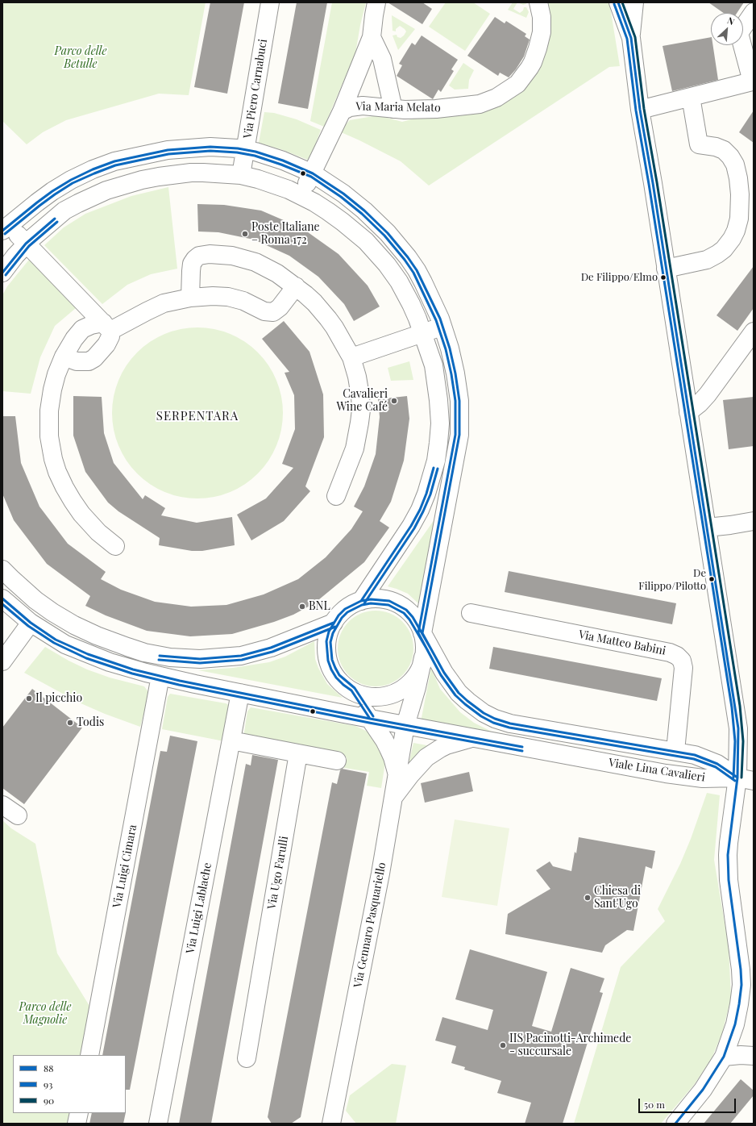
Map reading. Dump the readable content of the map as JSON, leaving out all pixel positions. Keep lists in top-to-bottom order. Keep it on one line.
{"streets":{"street":["Via Piero Carnabuci","Via Maria Melato","Via Matteo Babini","Viale Lina Cavalieri","Via Luigi Cimara","Via Ugo Farulli","Via Luigi Lablache","Via Gennaro Pasquariello"]},"crossings":[["Via Matteo Babini","Viale Lina Cavalieri"],["Viale Lina Cavalieri","Via Luigi Cimara"],["Viale Lina Cavalieri","Via Luigi Lablache"],["Viale Lina Cavalieri","Via Gennaro Pasquariello"]],"districts":["SERPENTARA"],"parks":["Parco delle Betulle","Parco delle Magnolie"],"places":["Poste Italiane – Roma 172","De Filippo/Elmo","Cavalieri Wine Café","De Filippo/Pilotto","BNL","Il picchio","Todis","Chiesa di Sant'Ugo","IIS Pacinotti-Archimede - succursale"],"lines":["transit line 88","transit line 90","transit line 93"],"legend":["88","93","90"],"scale_bar":"50 m","north":"top right"}
